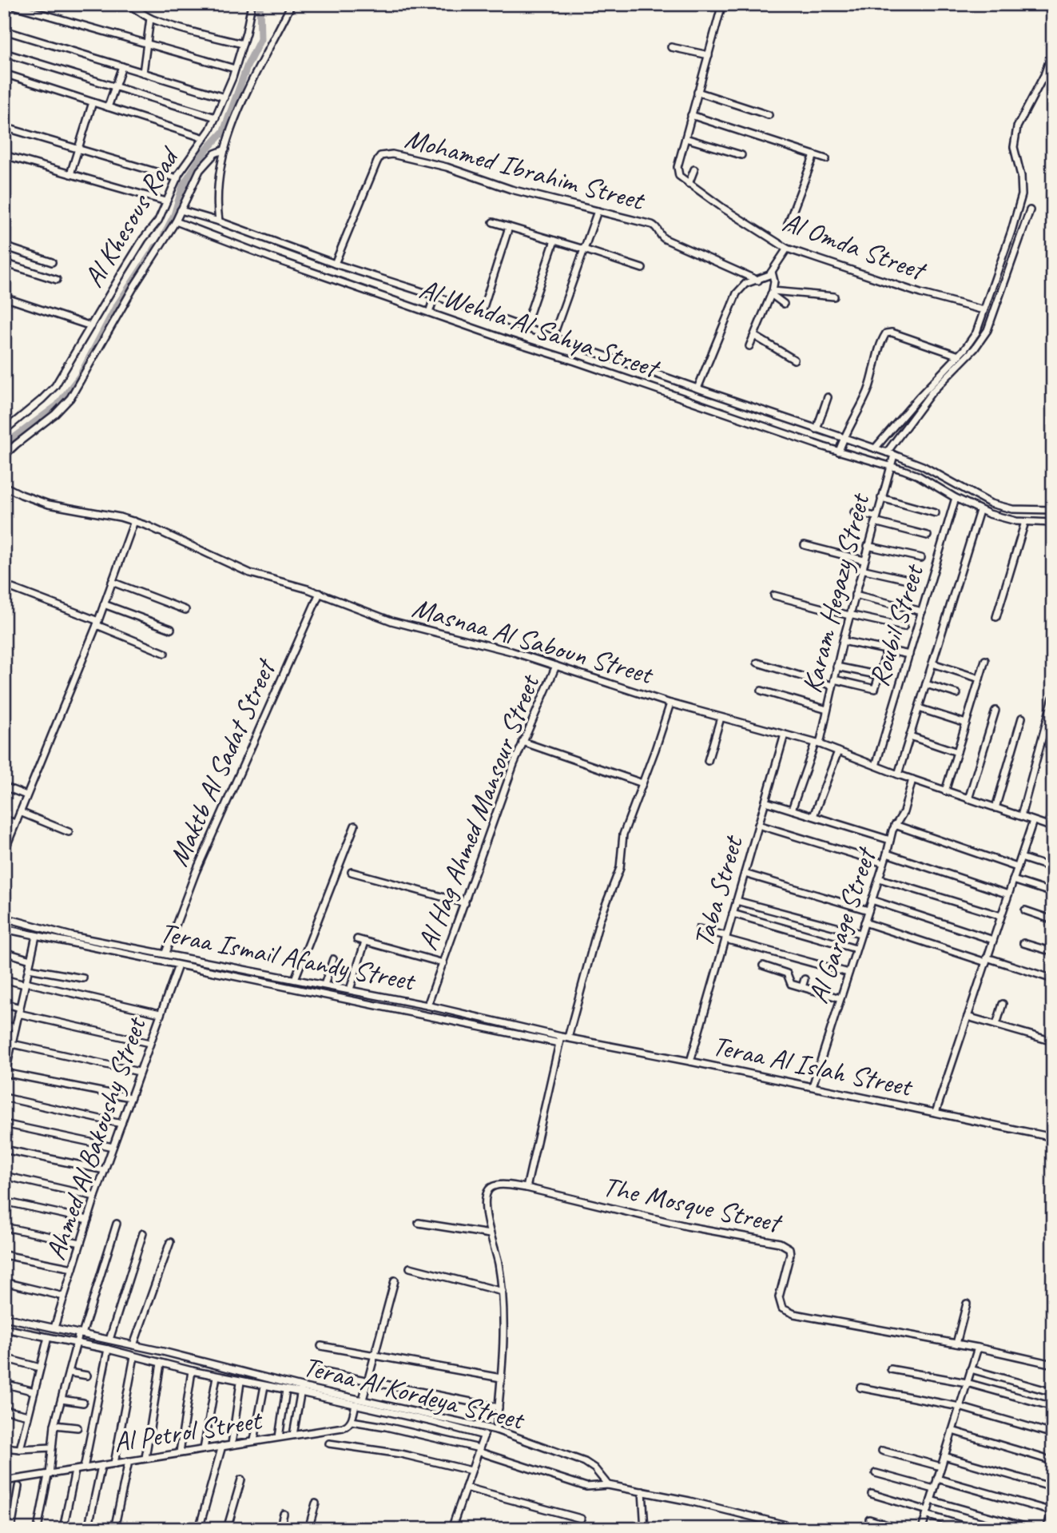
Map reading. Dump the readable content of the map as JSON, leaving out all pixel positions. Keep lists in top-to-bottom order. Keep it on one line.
{"streets":{"street":["Mohamed Ibrahim Street","Al Khesous Road","Al Omda Street","Al Wehda Al Sahya Street","Karam Hegazy Street","Roubil Street","Masnaa Al Saboun Street","Maktb Al Sadat Street","Al Hag Ahmed Mansour Street","Taba Street","Al Garage Street","Teraa Ismail Afandy Street","Teraa Al Islah Street","Ahmed Al Bakoushy Street","The Mosque Street","Teraa Al Kordeya Street","Al Petrol Street"]},"crossings":[["Mohamed Ibrahim Street","Al Wehda Al Sahya Street"],["Al Wehda Al Sahya Street","Karam Hegazy Street"],["Al Wehda Al Sahya Street","Roubil Street"],["Karam Hegazy Street","Masnaa Al Saboun Street"],["Roubil Street","Masnaa Al Saboun Street"],["Masnaa Al Saboun Street","Maktb Al Sadat Street"],["Masnaa Al Saboun Street","Al Hag Ahmed Mansour Street"],["Masnaa Al Saboun Street","Taba Street"],["Masnaa Al Saboun Street","Al Garage Street"],["Maktb Al Sadat Street","Teraa Ismail Afandy Street"],["Al Hag Ahmed Mansour Street","Teraa Ismail Afandy Street"],["Taba Street","Teraa Al Islah Street"],["Al Garage Street","Teraa Al Islah Street"],["Teraa Ismail Afandy Street","Teraa Al Islah Street"],["Teraa Ismail Afandy Street","Ahmed Al Bakoushy Street"],["Ahmed Al Bakoushy Street","Teraa Al Kordeya Street"],["The Mosque Street","Teraa Al Kordeya Street"]]}
